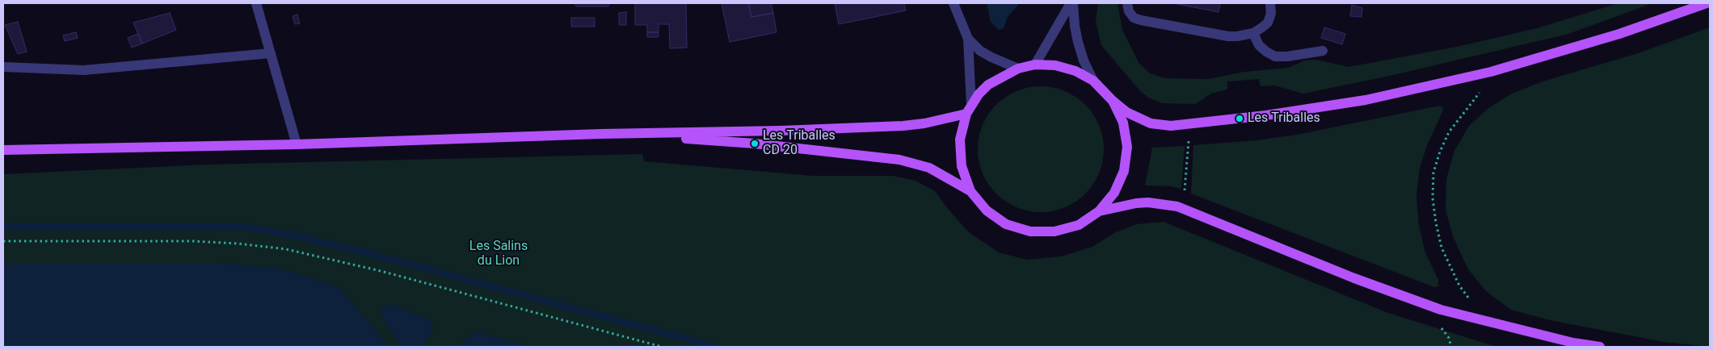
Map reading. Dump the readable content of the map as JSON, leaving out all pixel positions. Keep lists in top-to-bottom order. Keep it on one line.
{"parks":["Les Salins du Lion"],"places":["Les Triballes","Les Triballes CD 20"]}
